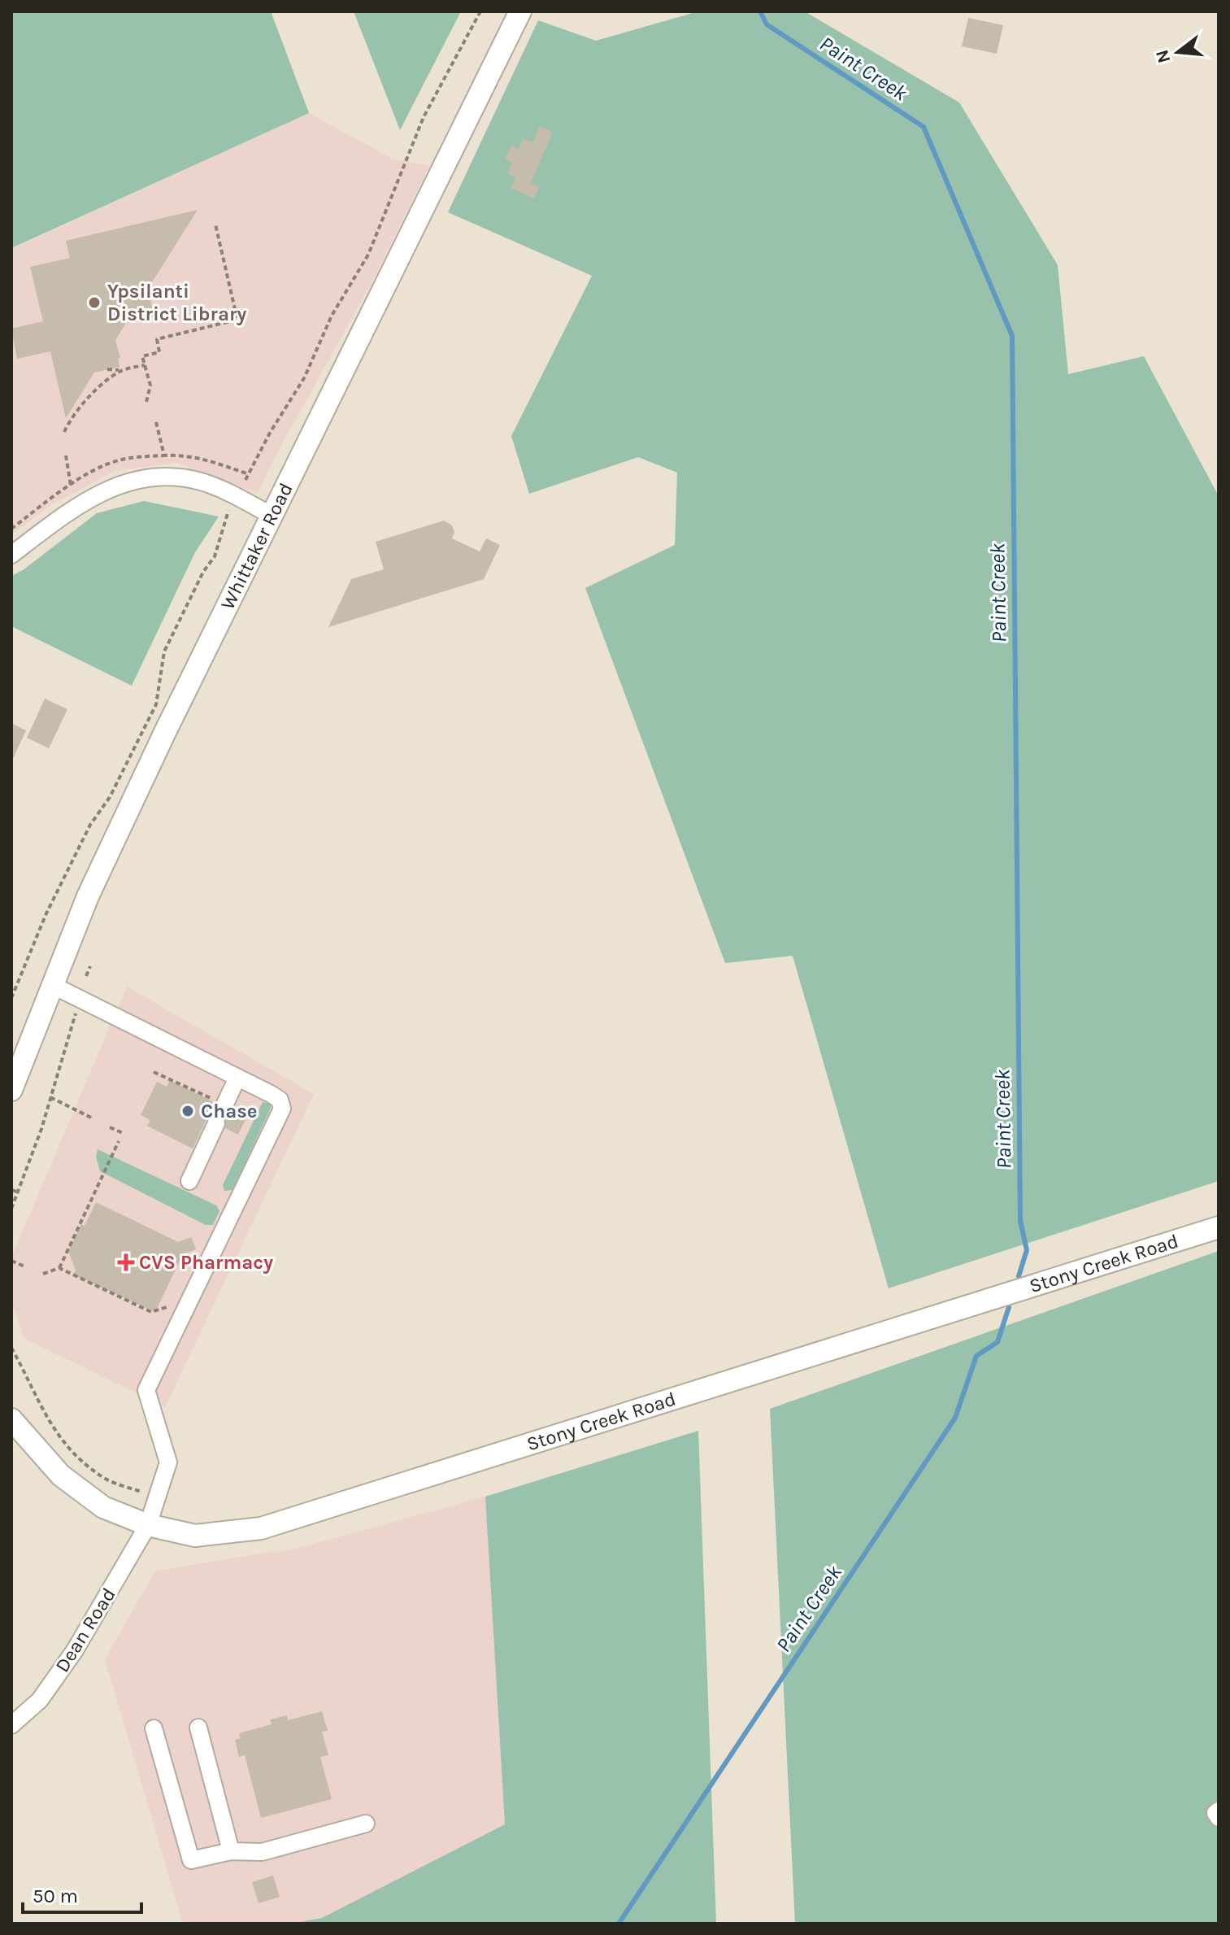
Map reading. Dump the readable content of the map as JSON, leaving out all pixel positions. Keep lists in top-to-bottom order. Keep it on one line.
{"streets":{"main road":["Whittaker Road","Stony Creek Road"],"street":["Dean Road"]},"crossings":[["Whittaker Road","Dean Road"],["Stony Creek Road","Dean Road"]],"water":["Paint Creek"],"places":{"other":["Ypsilanti District Library","Chase"],"health":["CVS Pharmacy"]},"scale_bar":"50 m","north":"left"}
